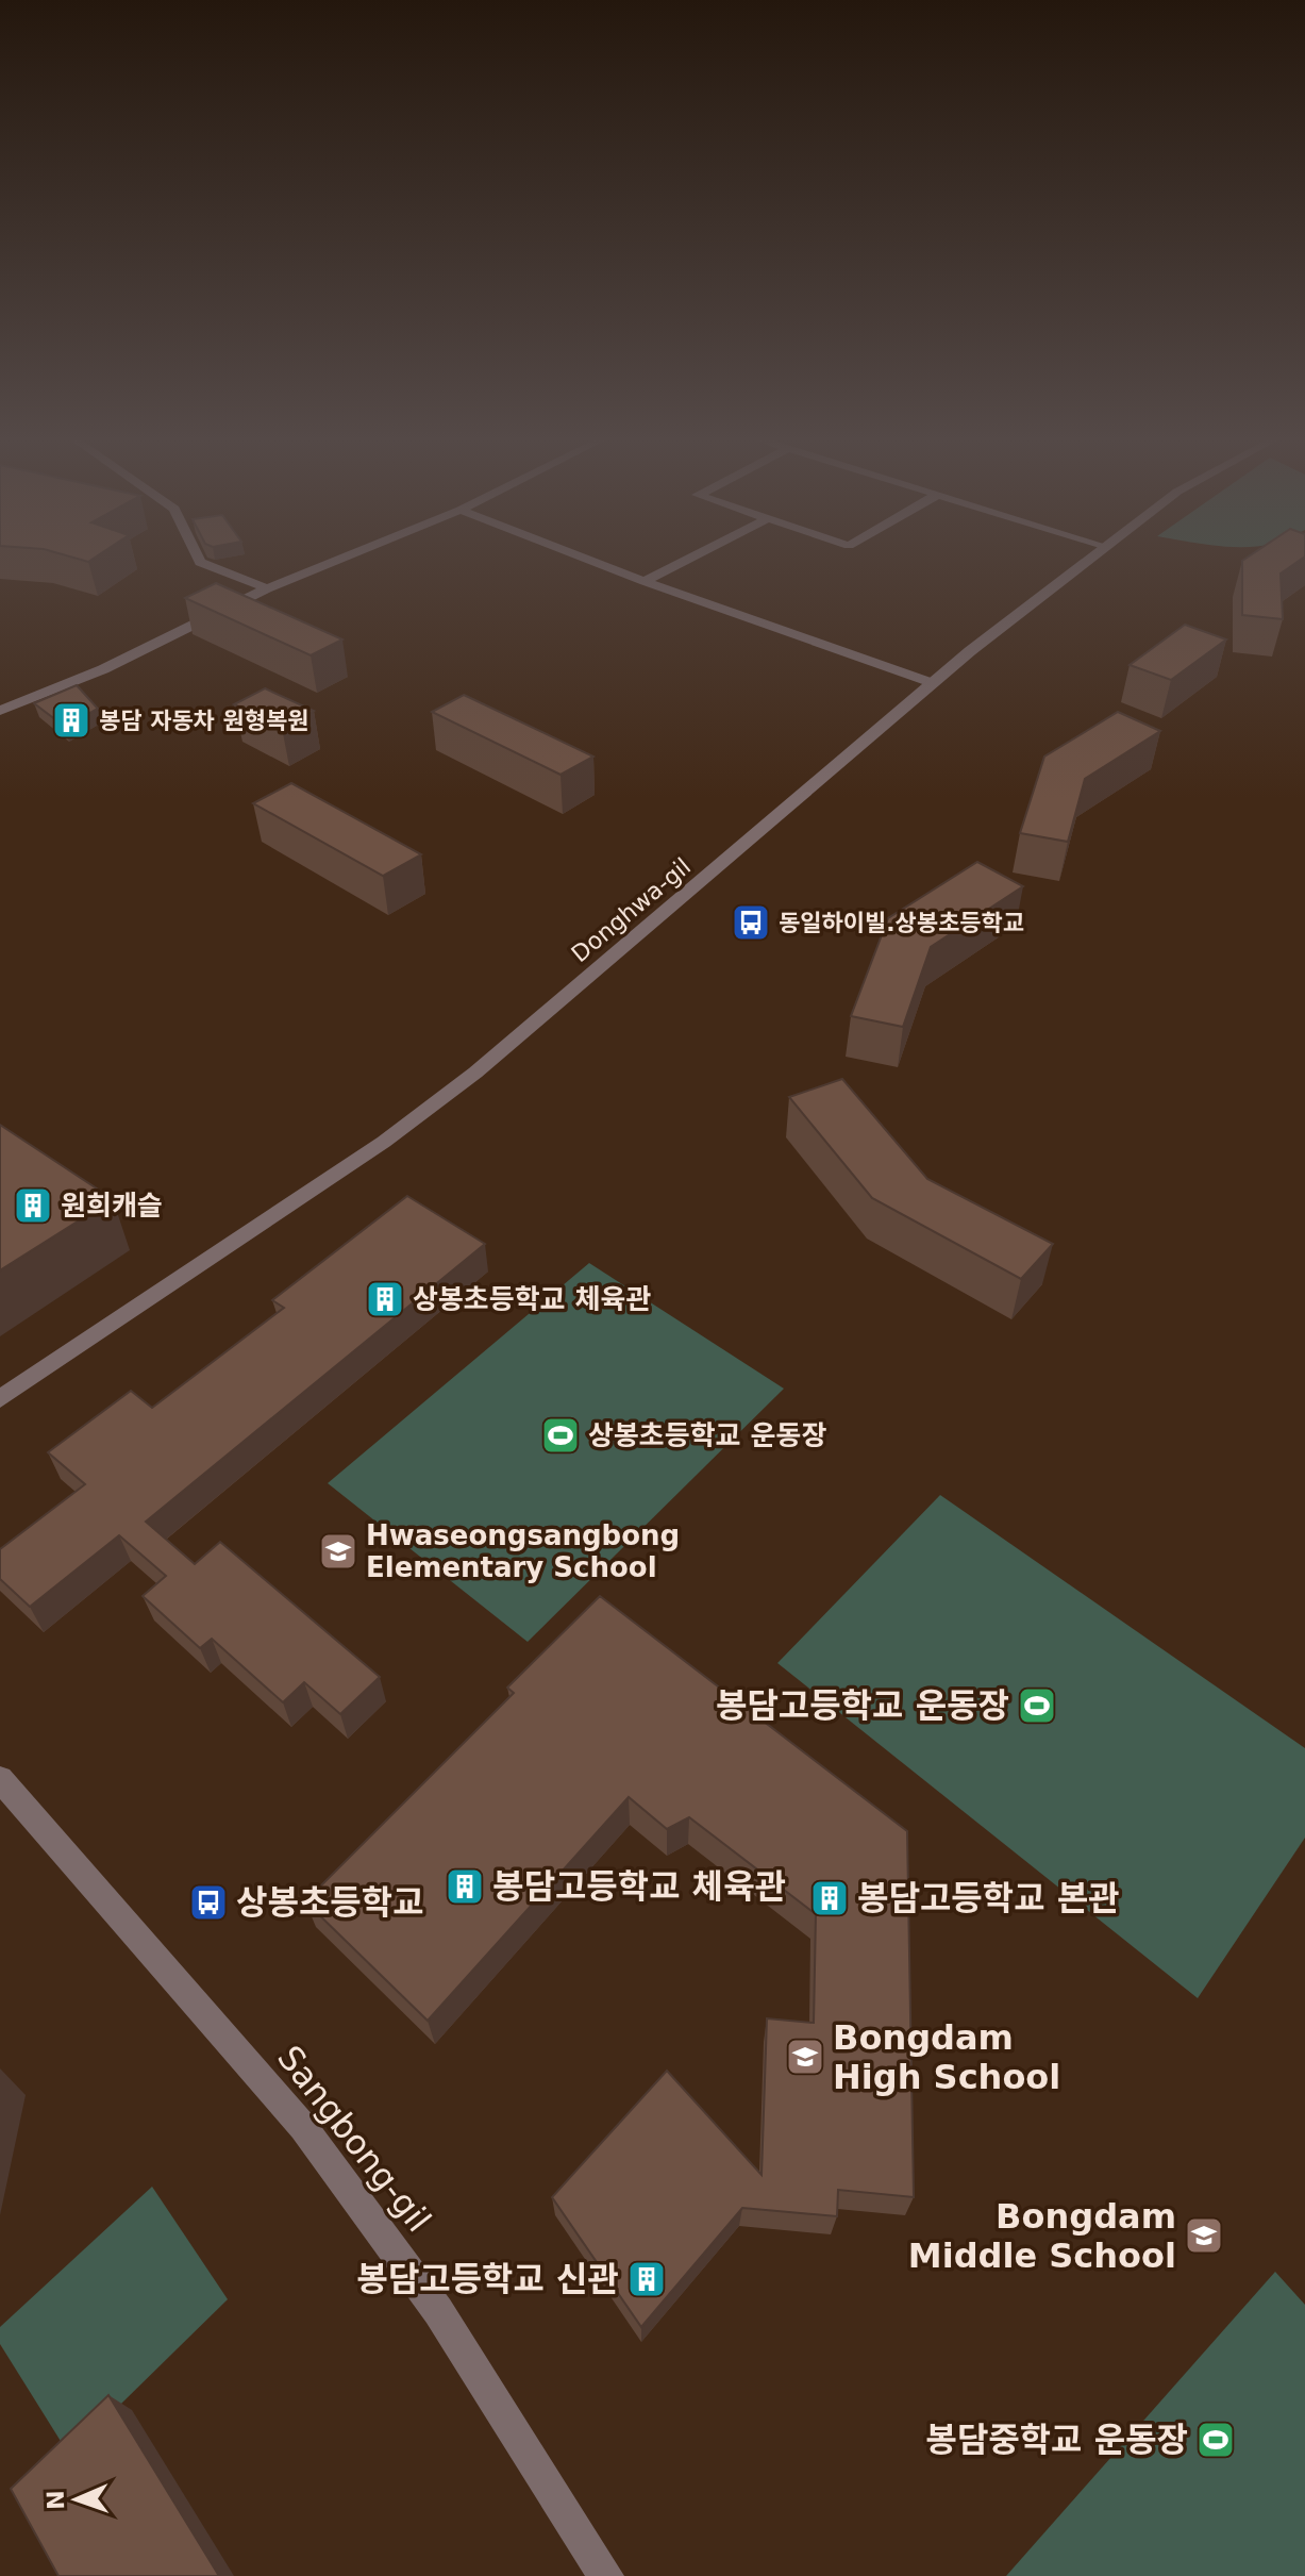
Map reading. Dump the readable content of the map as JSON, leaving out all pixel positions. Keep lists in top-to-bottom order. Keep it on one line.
{"streets":{"street":["Donghwa-gil","Sangbong-gil"]},"places":{"building":["봉담 자동차 원형복원","원희캐슬","상봉초등학교 체육관","봉담고등학교 체육관","봉담고등학교 본관","봉담고등학교 신관"],"bus stop":["동일하이빌.상봉초등학교","상봉초등학교"],"sports":["상봉초등학교 운동장","봉담고등학교 운동장","봉담중학교 운동장"],"school or university":["Hwaseongsangbong Elementary School","Bongdam High School","Bongdam Middle School"]},"north":"left"}
